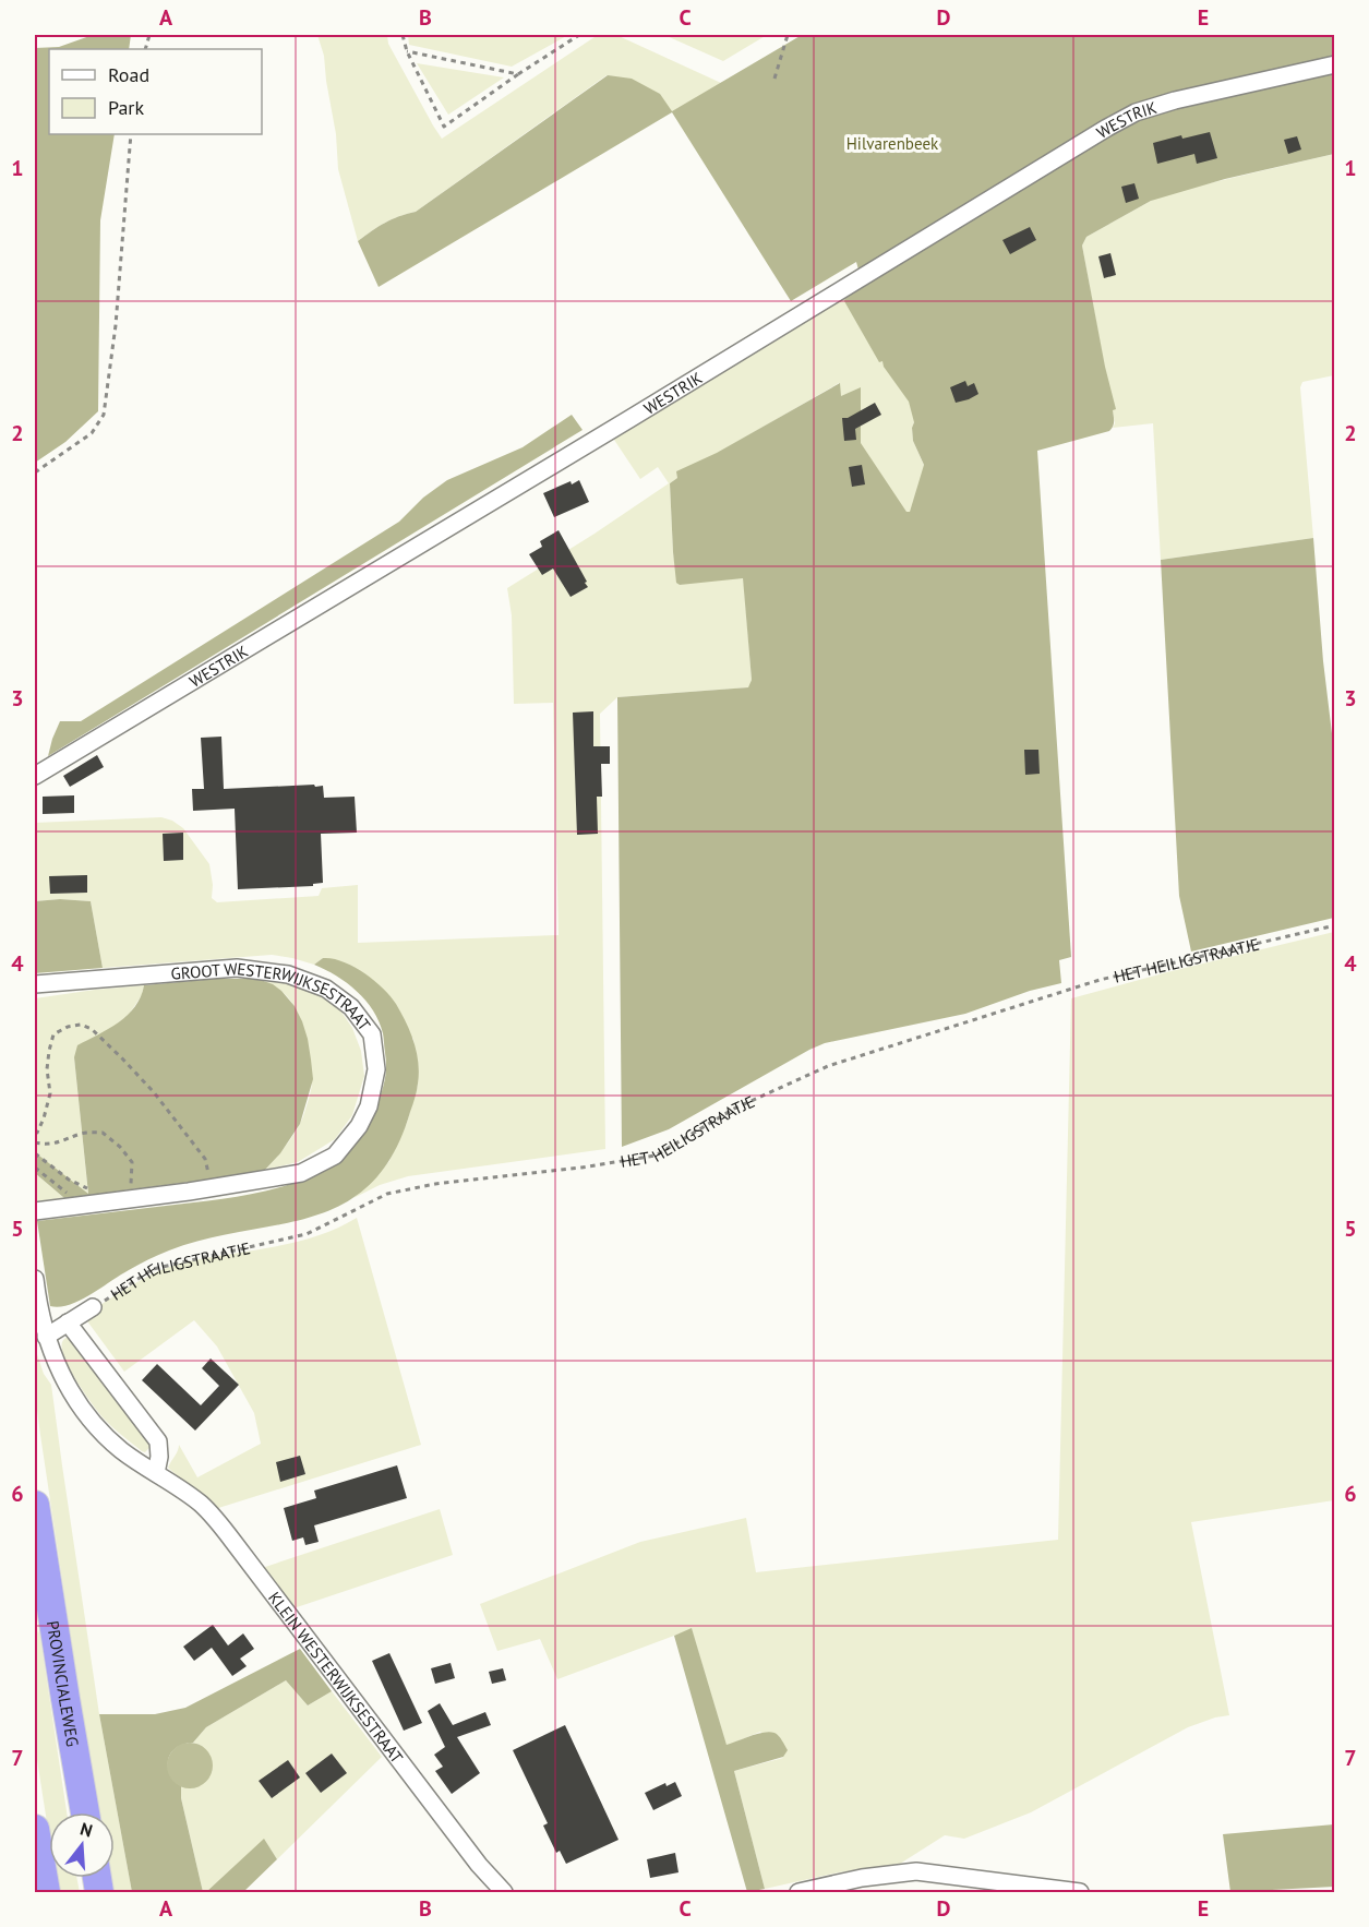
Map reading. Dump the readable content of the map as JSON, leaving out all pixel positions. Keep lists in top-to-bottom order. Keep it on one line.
{"streets":{"highway":["PROVINCIALEWEG"],"street":["WESTRIK","HET HEILIGSTRAATJE","GROOT WESTERWIJKSESTRAAT","KLEIN WESTERWIJKSESTRAAT"]},"crossings":[["HET HEILIGSTRAATJE","KLEIN WESTERWIJKSESTRAAT"]],"parks":["Hilvarenbeek"],"legend":["Road","Park"],"north":"top","grid":{"columns":["A","B","C","D","E"],"rows":["1","2","3","4","5","6","7"]}}
